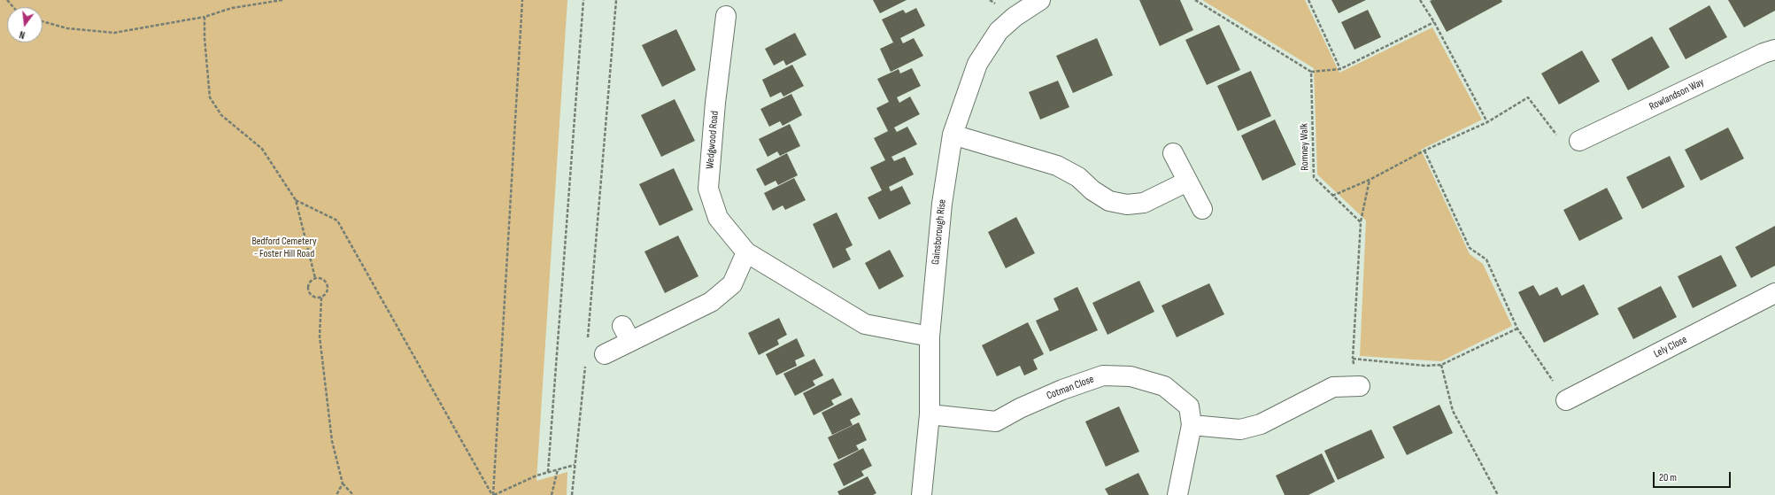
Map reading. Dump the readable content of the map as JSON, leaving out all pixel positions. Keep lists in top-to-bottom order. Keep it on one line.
{"streets":{"street":["Rowlandson Way","Wedgwood Road","Gainsborough Rise","Lely Close","Cotman Close"],"path":["Romney Walk"]},"crossings":[["Wedgwood Road","Gainsborough Rise"],["Gainsborough Rise","Cotman Close"]],"parks":["Bedford Cemetery - Foster Hill Road"],"scale_bar":"20 m","north":"bottom"}
